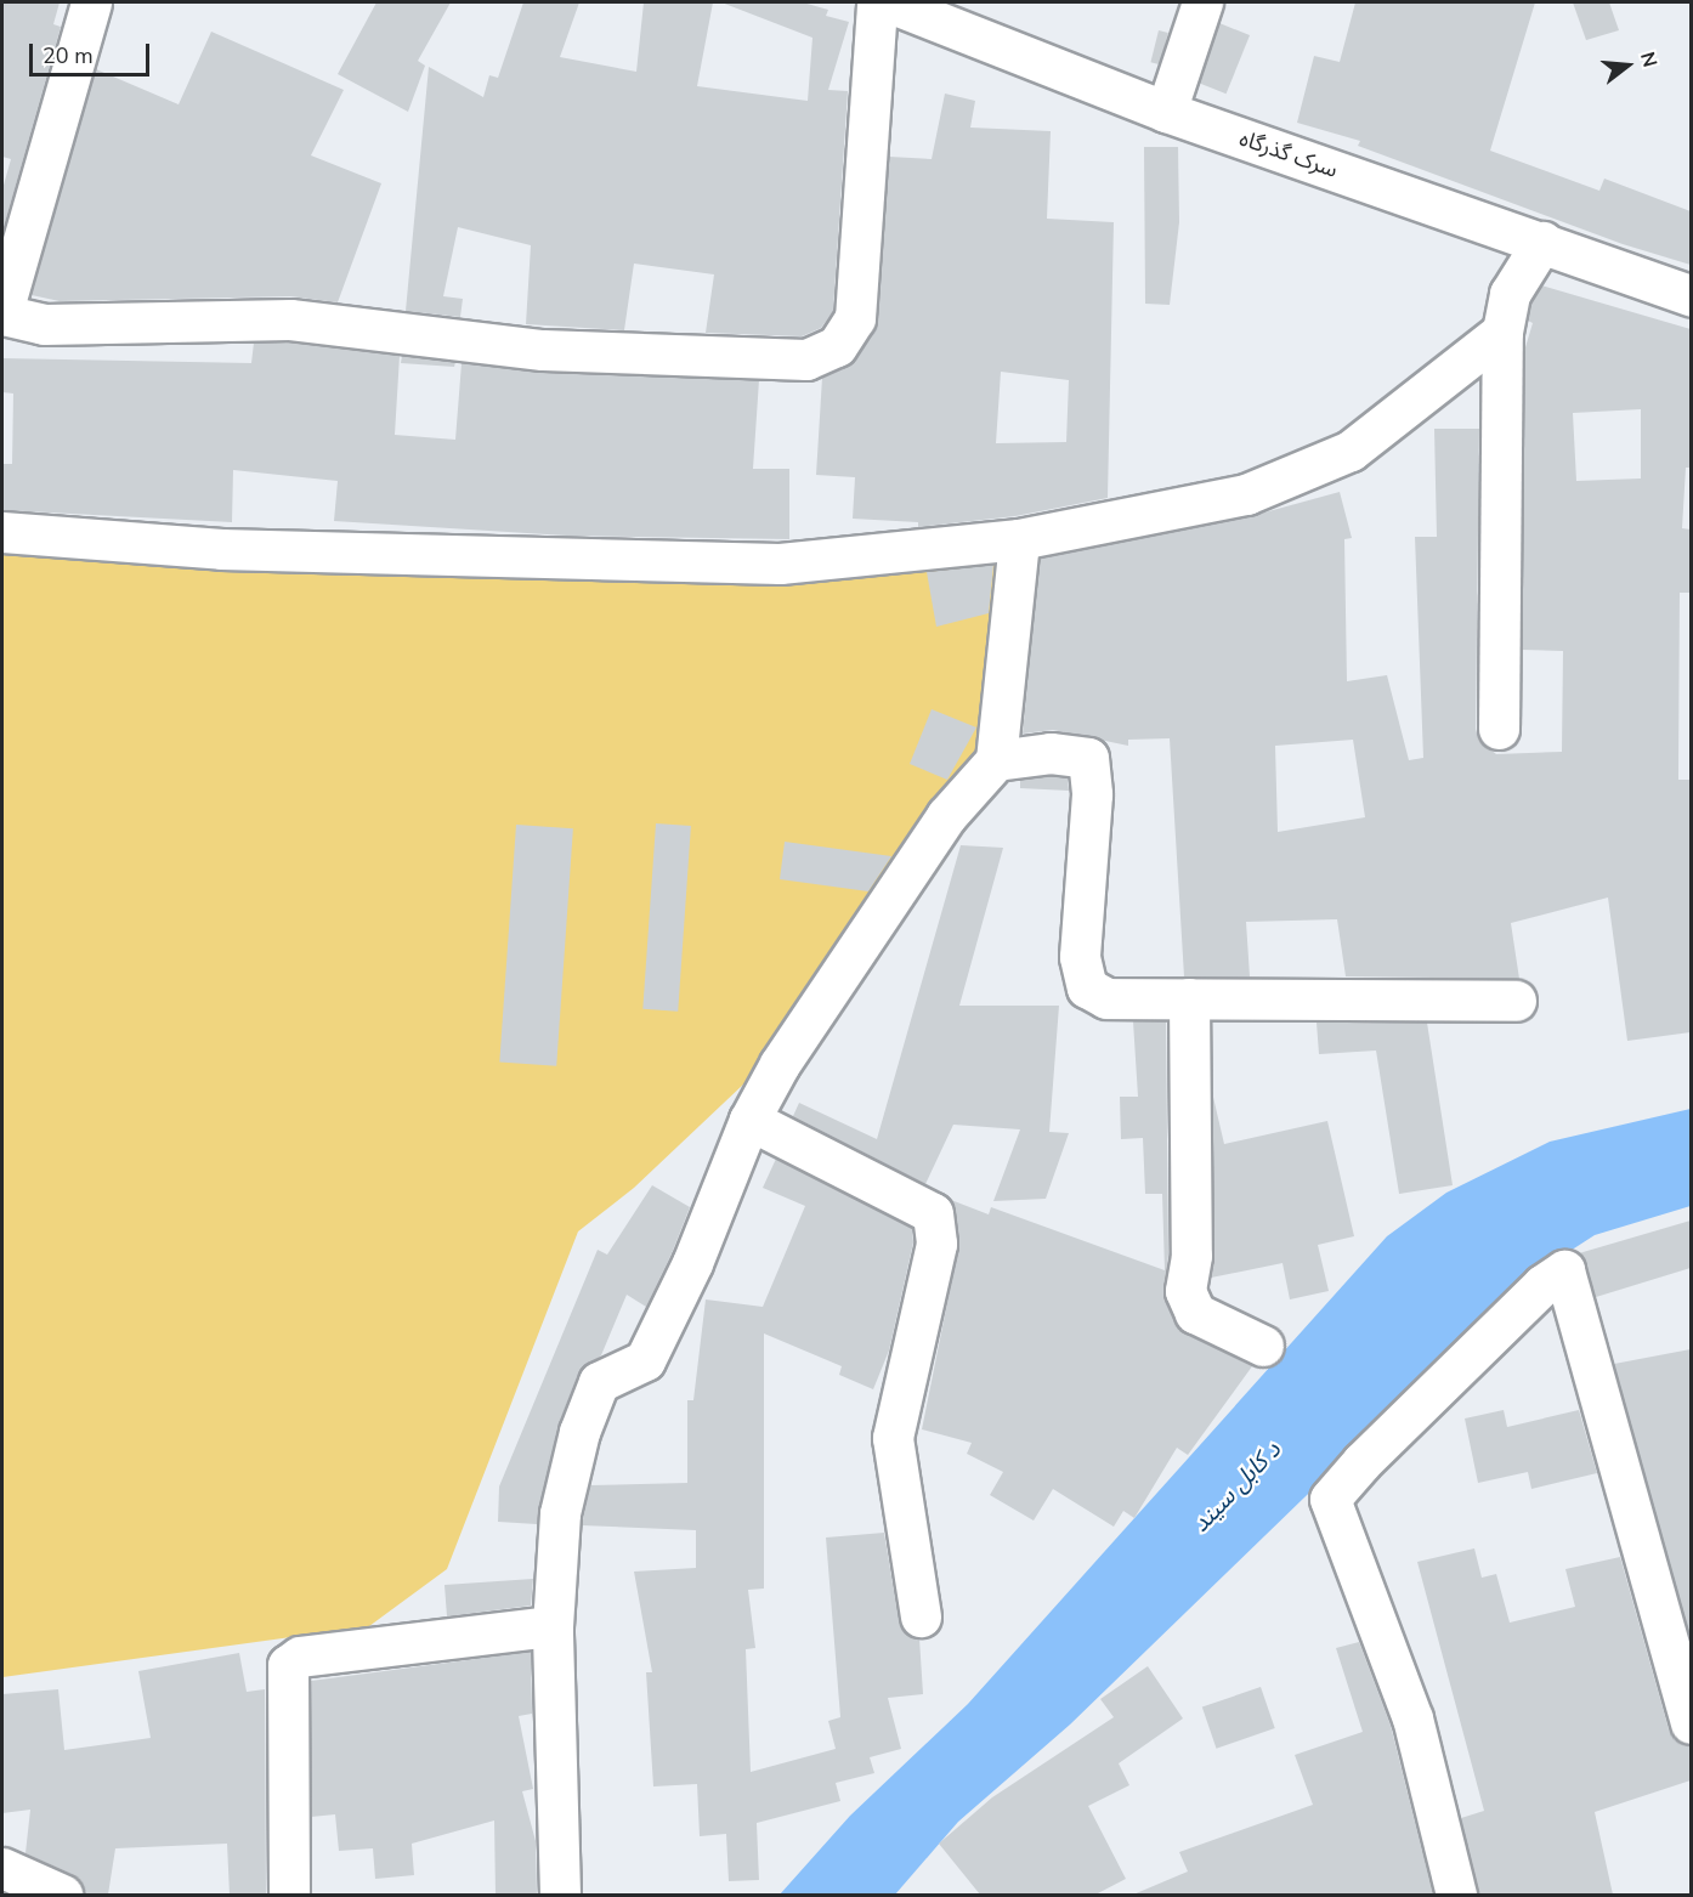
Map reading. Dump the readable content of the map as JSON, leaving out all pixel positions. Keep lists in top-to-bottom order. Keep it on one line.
{"streets":{"street":["سرک گذرگاه"]},"water":["د کابل سيند"],"scale_bar":"20 m","north":"right"}
